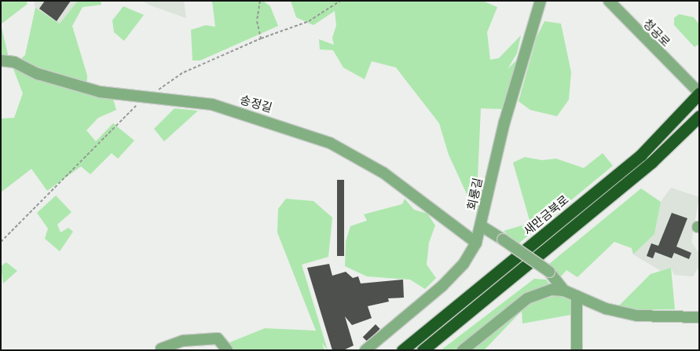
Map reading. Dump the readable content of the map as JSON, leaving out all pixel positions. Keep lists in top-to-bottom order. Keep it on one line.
{"streets":{"highway":["새만금북로"],"street":["청공로","송정길","회룡길"]},"crossings":[["청공로","새만금북로"],["송정길","회룡길"]]}
